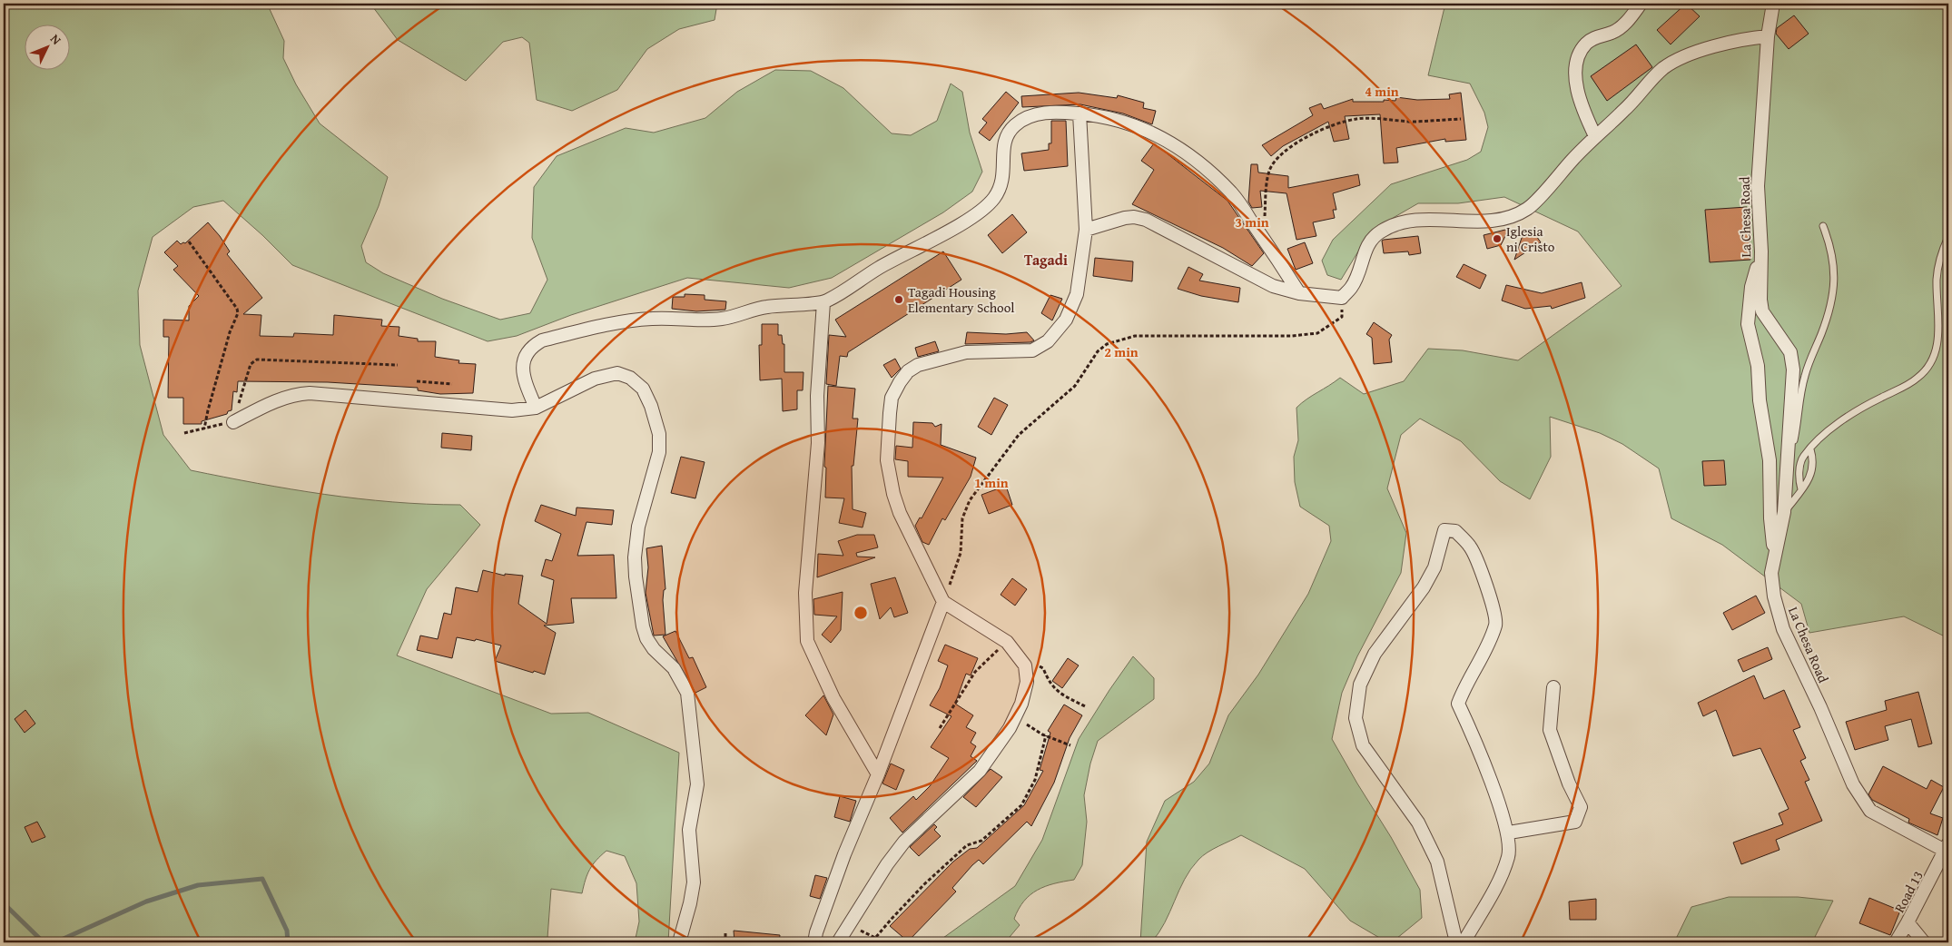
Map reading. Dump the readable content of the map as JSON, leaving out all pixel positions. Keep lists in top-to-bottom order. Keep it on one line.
{"streets":{"street":["La Chesa Road","Road 13"]},"crossings":[["La Chesa Road","Road 13"]],"districts":["Tagadi"],"places":["Iglesia ni Cristo","Tagadi Housing Elementary School"],"north":"top right","rings":["4 min","3 min","2 min","1 min"]}
